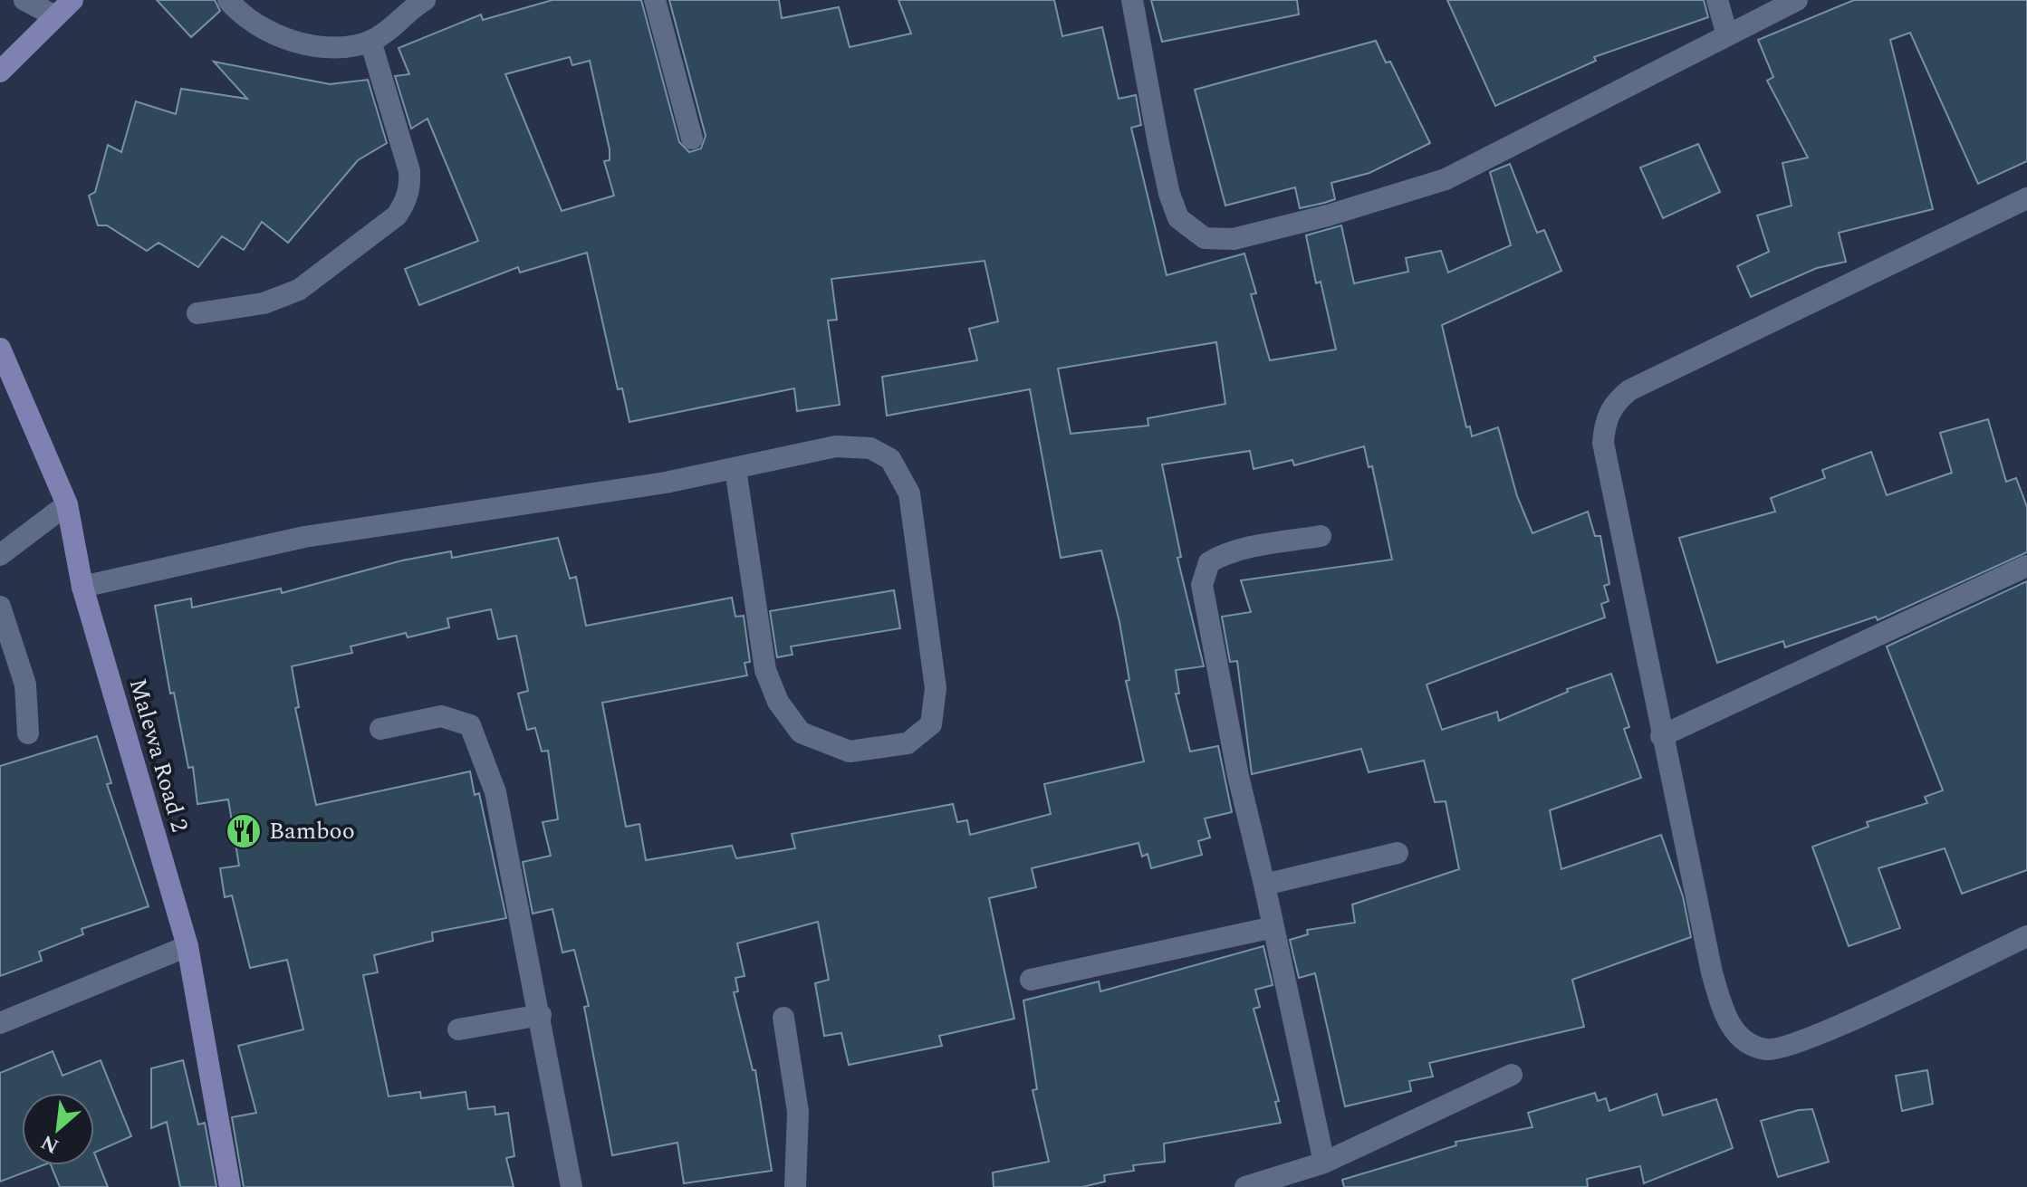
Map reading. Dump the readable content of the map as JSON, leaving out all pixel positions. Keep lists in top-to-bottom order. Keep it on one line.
{"streets":{"main road":["Malewa Road 2"]},"places":{"restaurant":["Bamboo"]},"north":"bottom left"}
